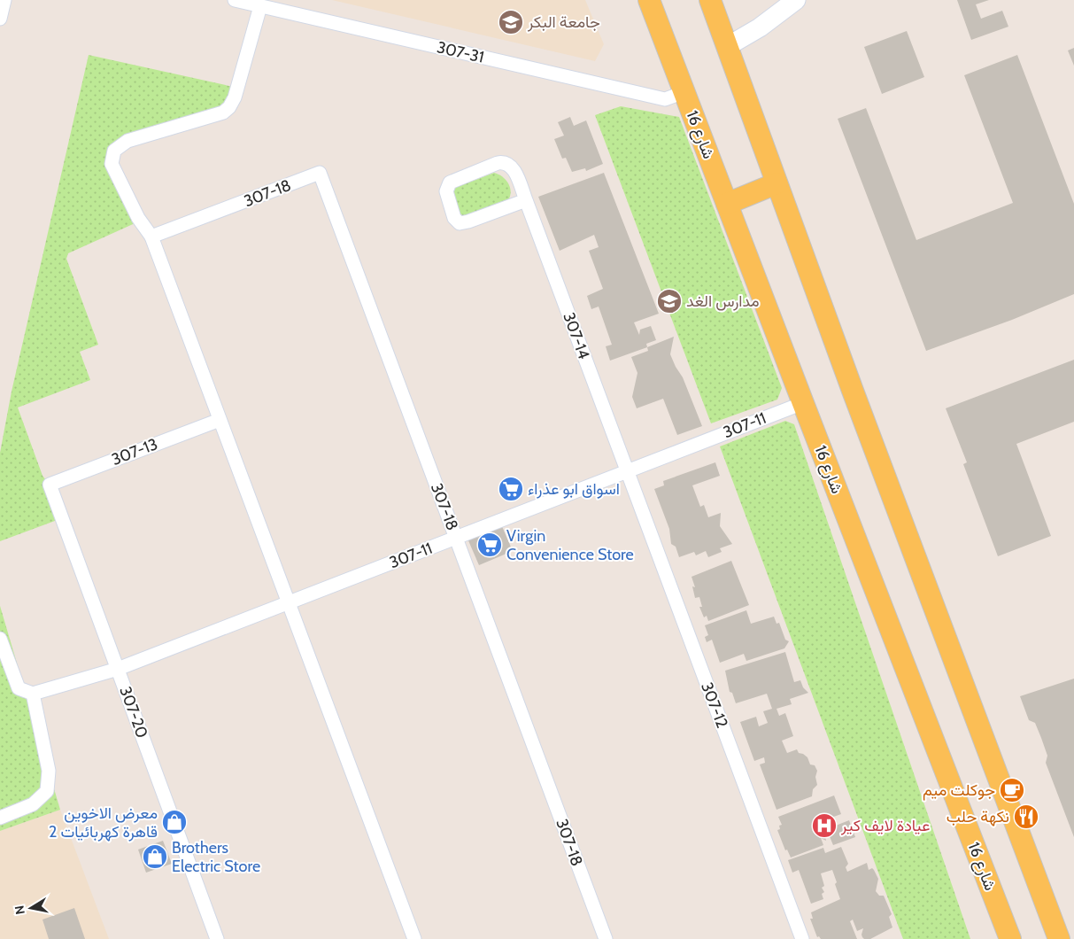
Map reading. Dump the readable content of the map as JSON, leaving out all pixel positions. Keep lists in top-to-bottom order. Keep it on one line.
{"streets":{"main road":["شارع 16"],"street":["307-31","307-18","307-14","307-11","307-13","307-12","307-20"]},"crossings":[["307-31","شارع 16"],["شارع 16","307-11"],["307-18","307-11"],["307-14","307-11"],["307-14","307-12"],["307-11","307-12"],["307-11","307-20"],["307-13","307-20"]],"places":{"school or university":["جامعة البكر","مدارس الغد"],"supermarket":["اسواق ابو عذراء","Virgin Convenience Store"],"cafe":["جوكلت ميم"],"restaurant":["نكهة حلب"],"shop":["معرض الاخوين قاهرة كهربائيات 2","Brothers Electric Store"],"hospital":["عيادة لايف كير"]},"north":"left"}
